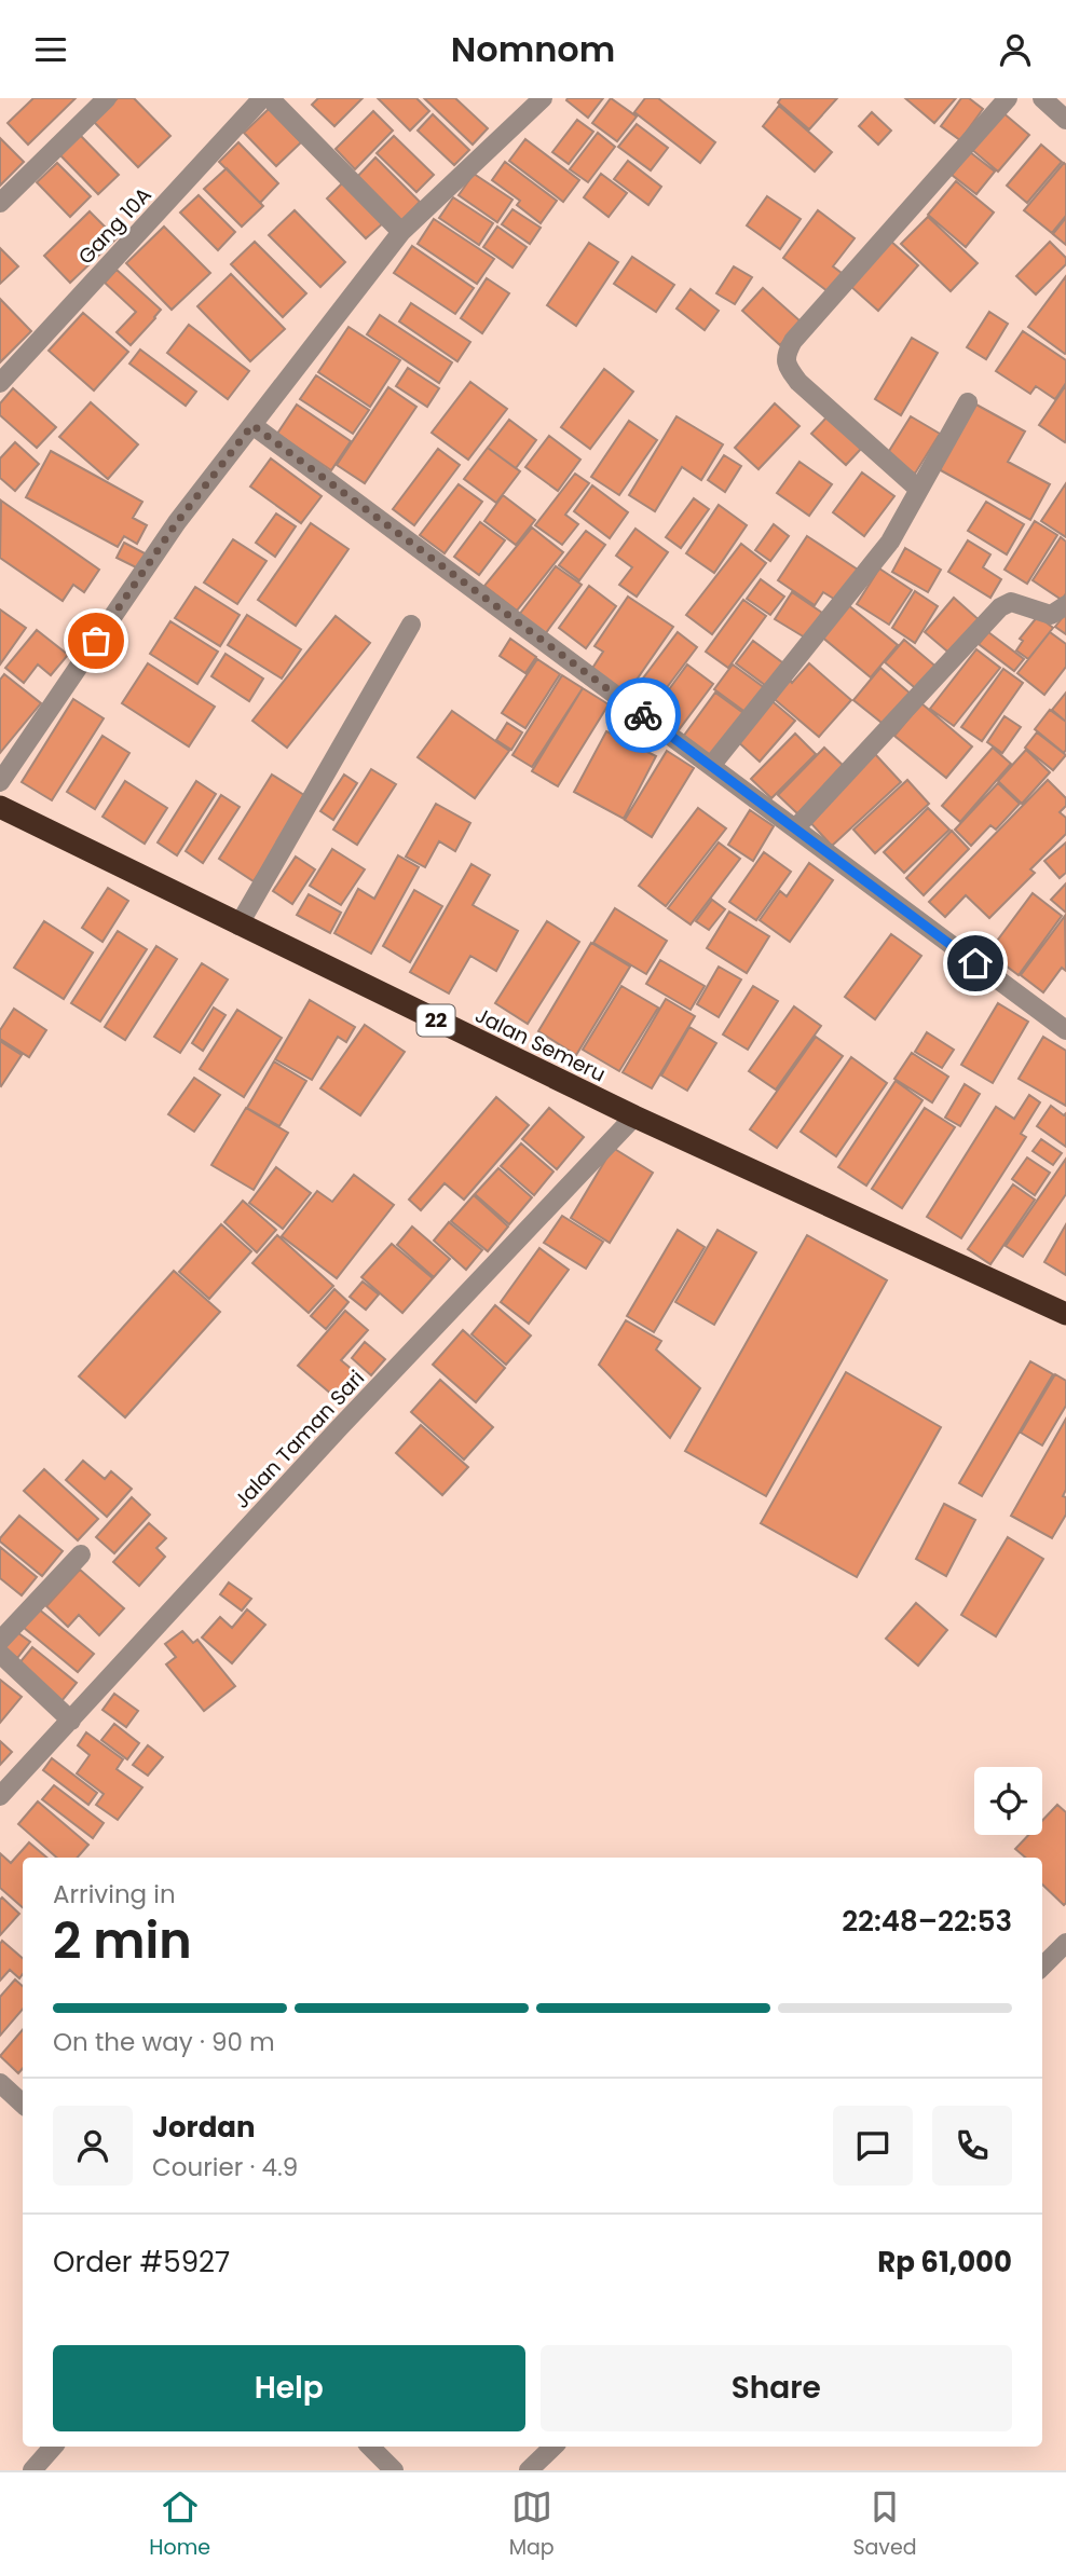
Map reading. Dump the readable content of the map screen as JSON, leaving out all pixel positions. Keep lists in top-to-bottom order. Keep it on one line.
{"streets":{"highway":["22","Jalan Semeru"],"street":["Gang 10A","Jalan Taman Sari"]},"crossings":[["Jalan Semeru","Jalan Taman Sari"]],"page":{"header":"Nomnom","heading":["2 min","Arriving in","22:48–22:53"],"panel":["Jordan","Courier · 4.9","Order #5927","Rp 61,000"],"bar":"On the way · 90 m","buttons":["Help","Share"],"tabs":["Home","Map","Saved"]}}
